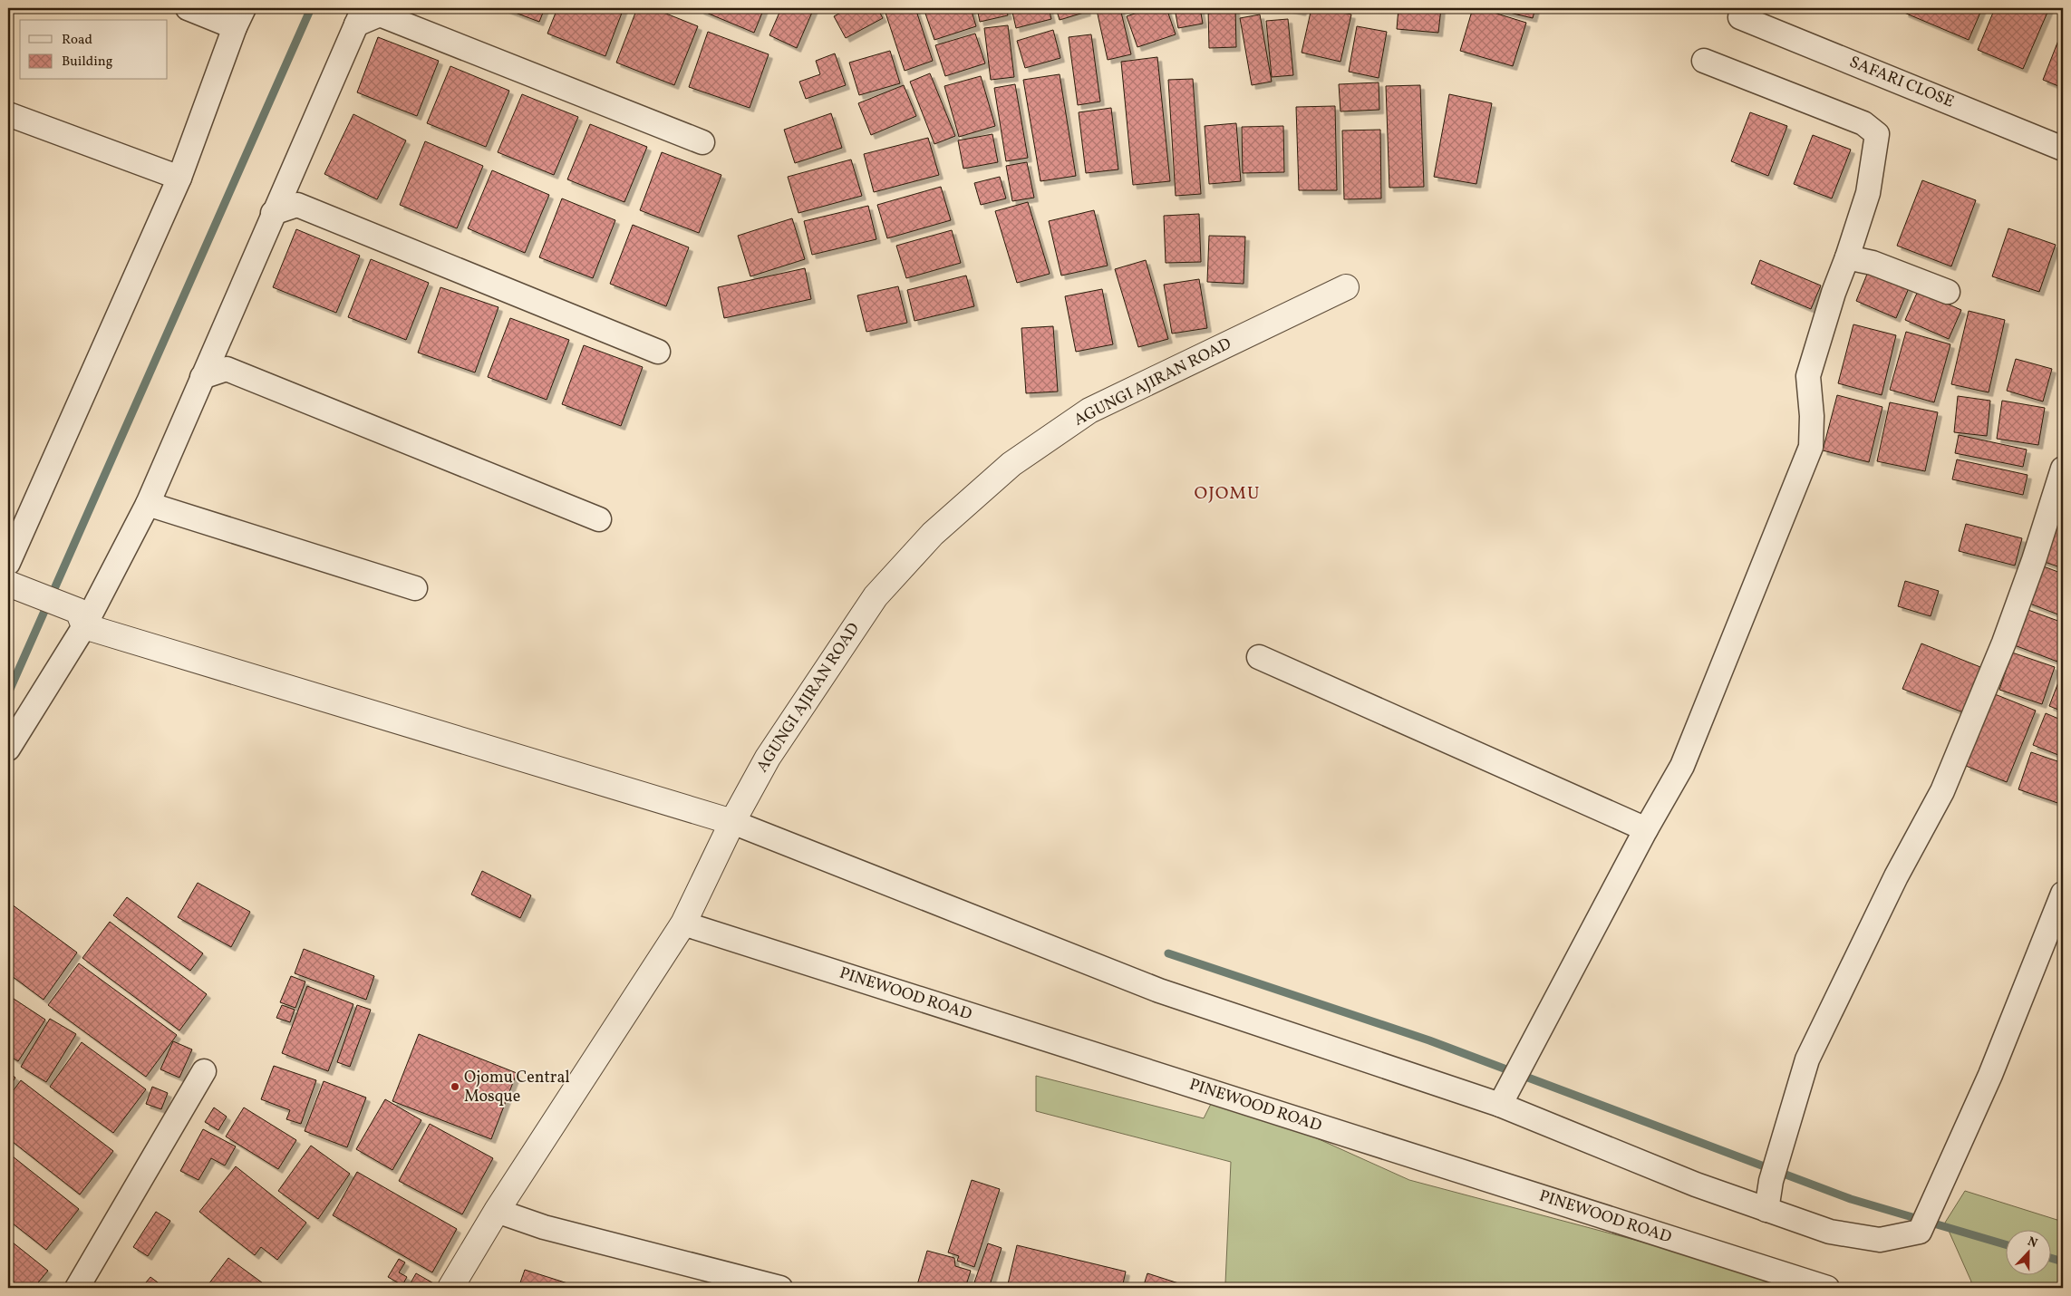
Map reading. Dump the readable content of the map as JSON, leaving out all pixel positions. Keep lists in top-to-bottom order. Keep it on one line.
{"streets":{"street":["SAFARI CLOSE","AGUNGI AJIRAN ROAD","PINEWOOD ROAD"]},"crossings":[["AGUNGI AJIRAN ROAD","PINEWOOD ROAD"]],"districts":["OJOMU"],"places":["Ojomu Central Mosque"],"legend":["Road","Building"],"north":"top"}
